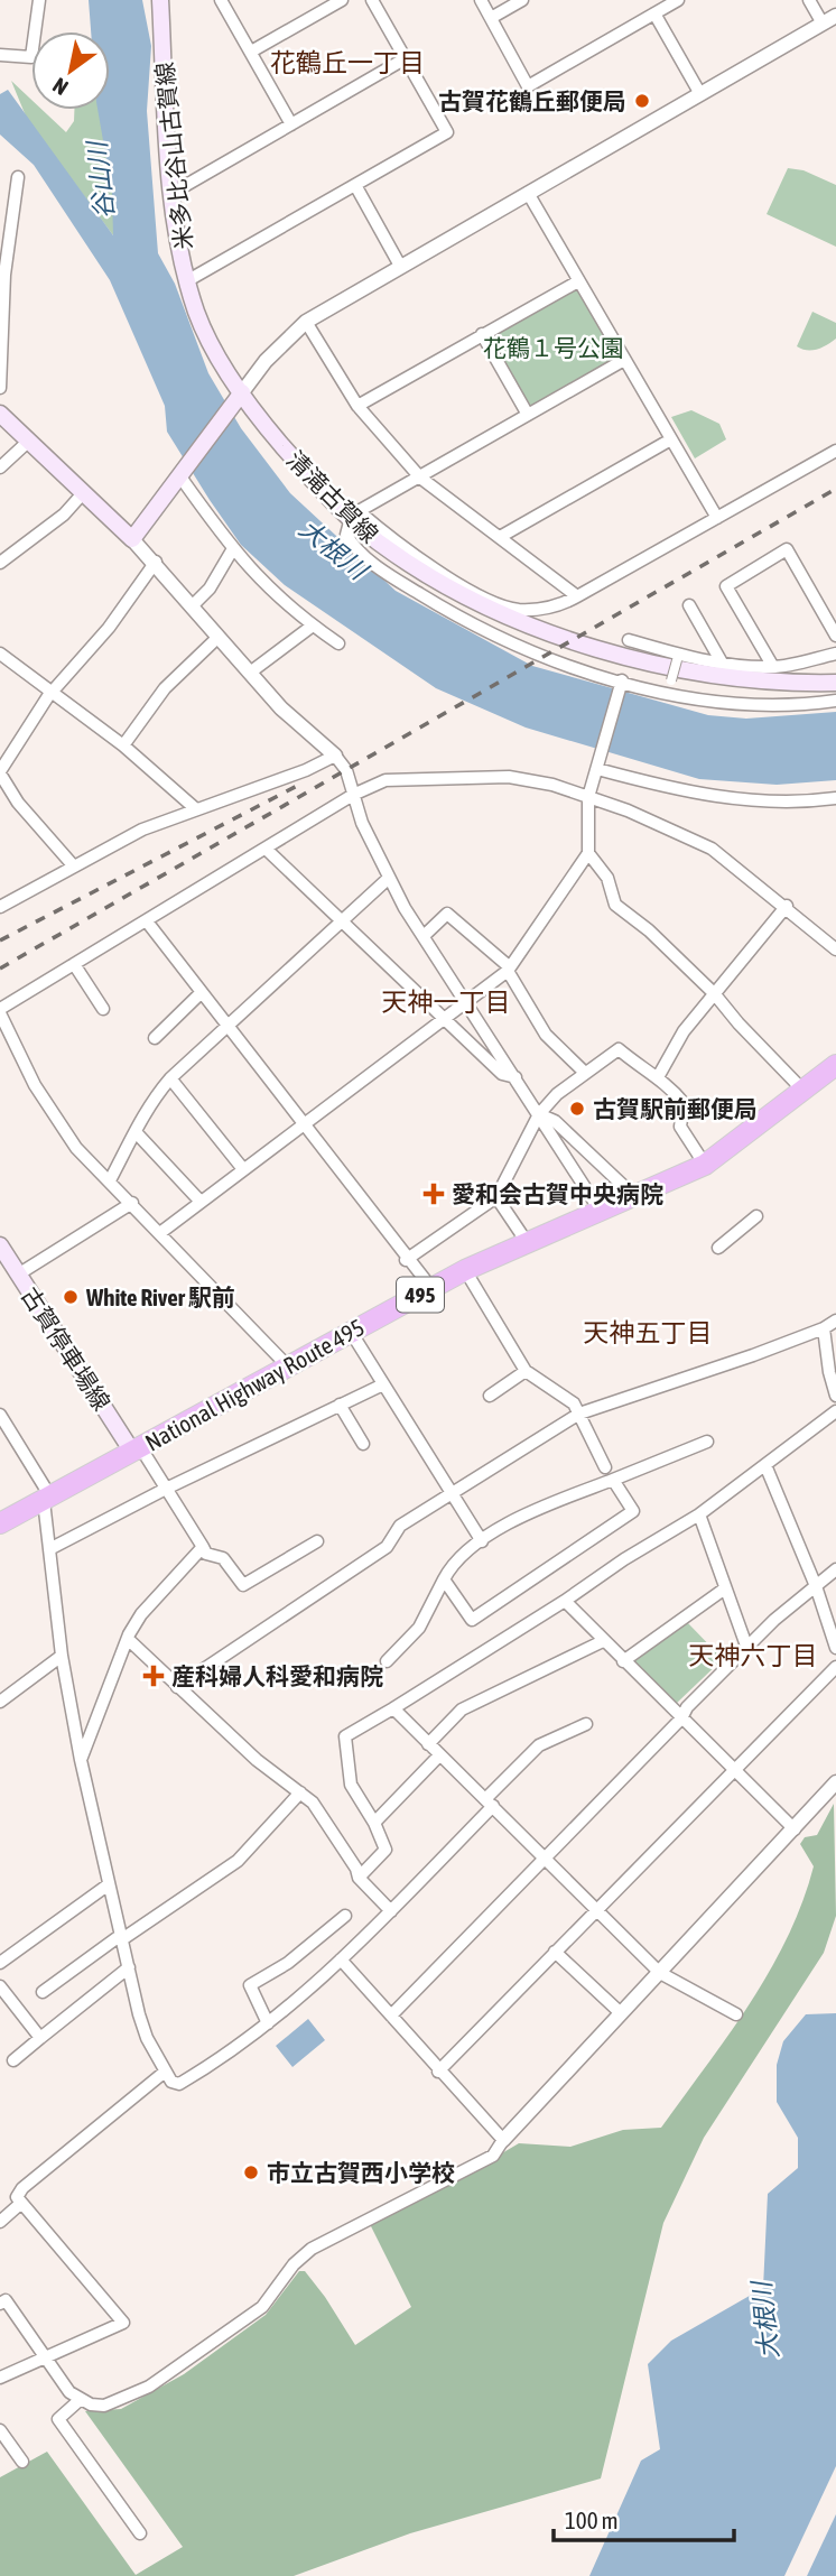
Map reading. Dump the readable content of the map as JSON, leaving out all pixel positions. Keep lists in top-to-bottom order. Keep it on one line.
{"streets":{"highway":["495","National Highway Route 495"],"main road":["米多比谷山古賀線","清滝古賀線","古賀停車場線"]},"crossings":[["米多比谷山古賀線","清滝古賀線"],["古賀停車場線","National Highway Route 495"]],"districts":["花鶴丘一丁目","天神一丁目","天神五丁目","天神六丁目"],"water":["谷山川","大根川"],"parks":["花鶴１号公園"],"places":{"other":["古賀花鶴丘郵便局","古賀駅前郵便局","White River 駅前","市立古賀西小学校"],"health":["愛和会古賀中央病院","産科婦人科愛和病院"]},"scale_bar":"100 m","north":"bottom left"}
